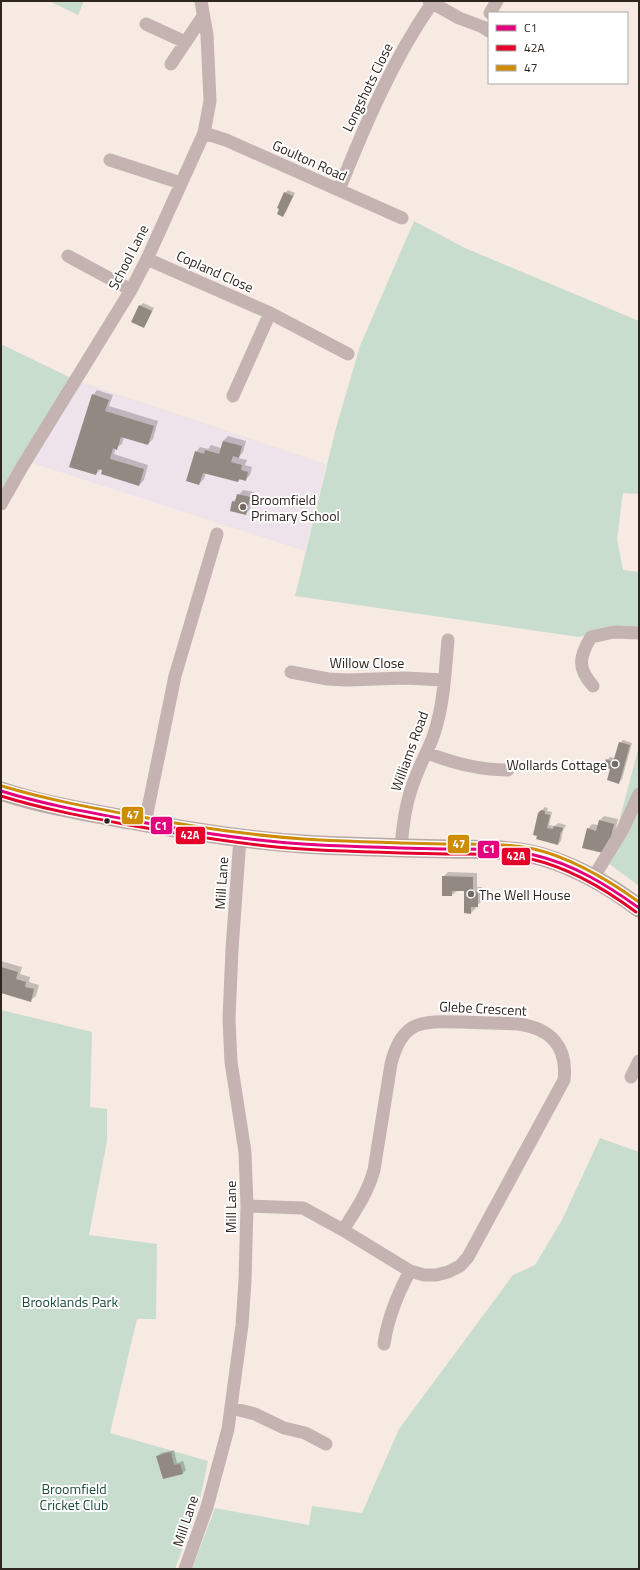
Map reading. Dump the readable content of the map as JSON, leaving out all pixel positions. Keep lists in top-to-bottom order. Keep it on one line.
{"streets":{"street":["Longshots Close","Goulton Road","School Lane","Copland Close","Willow Close","Williams Road","Mill Lane","Glebe Crescent"]},"crossings":[["Longshots Close","Goulton Road"],["Goulton Road","School Lane"],["School Lane","Copland Close"],["Willow Close","Williams Road"],["Mill Lane","Glebe Crescent"]],"parks":["Brooklands Park","Broomfield Cricket Club"],"places":["Broomfield Primary School","Wollards Cottage","The Well House"],"lines":["transit line 47","transit line C1","transit line 42A"],"legend":["C1","42A","47"]}
